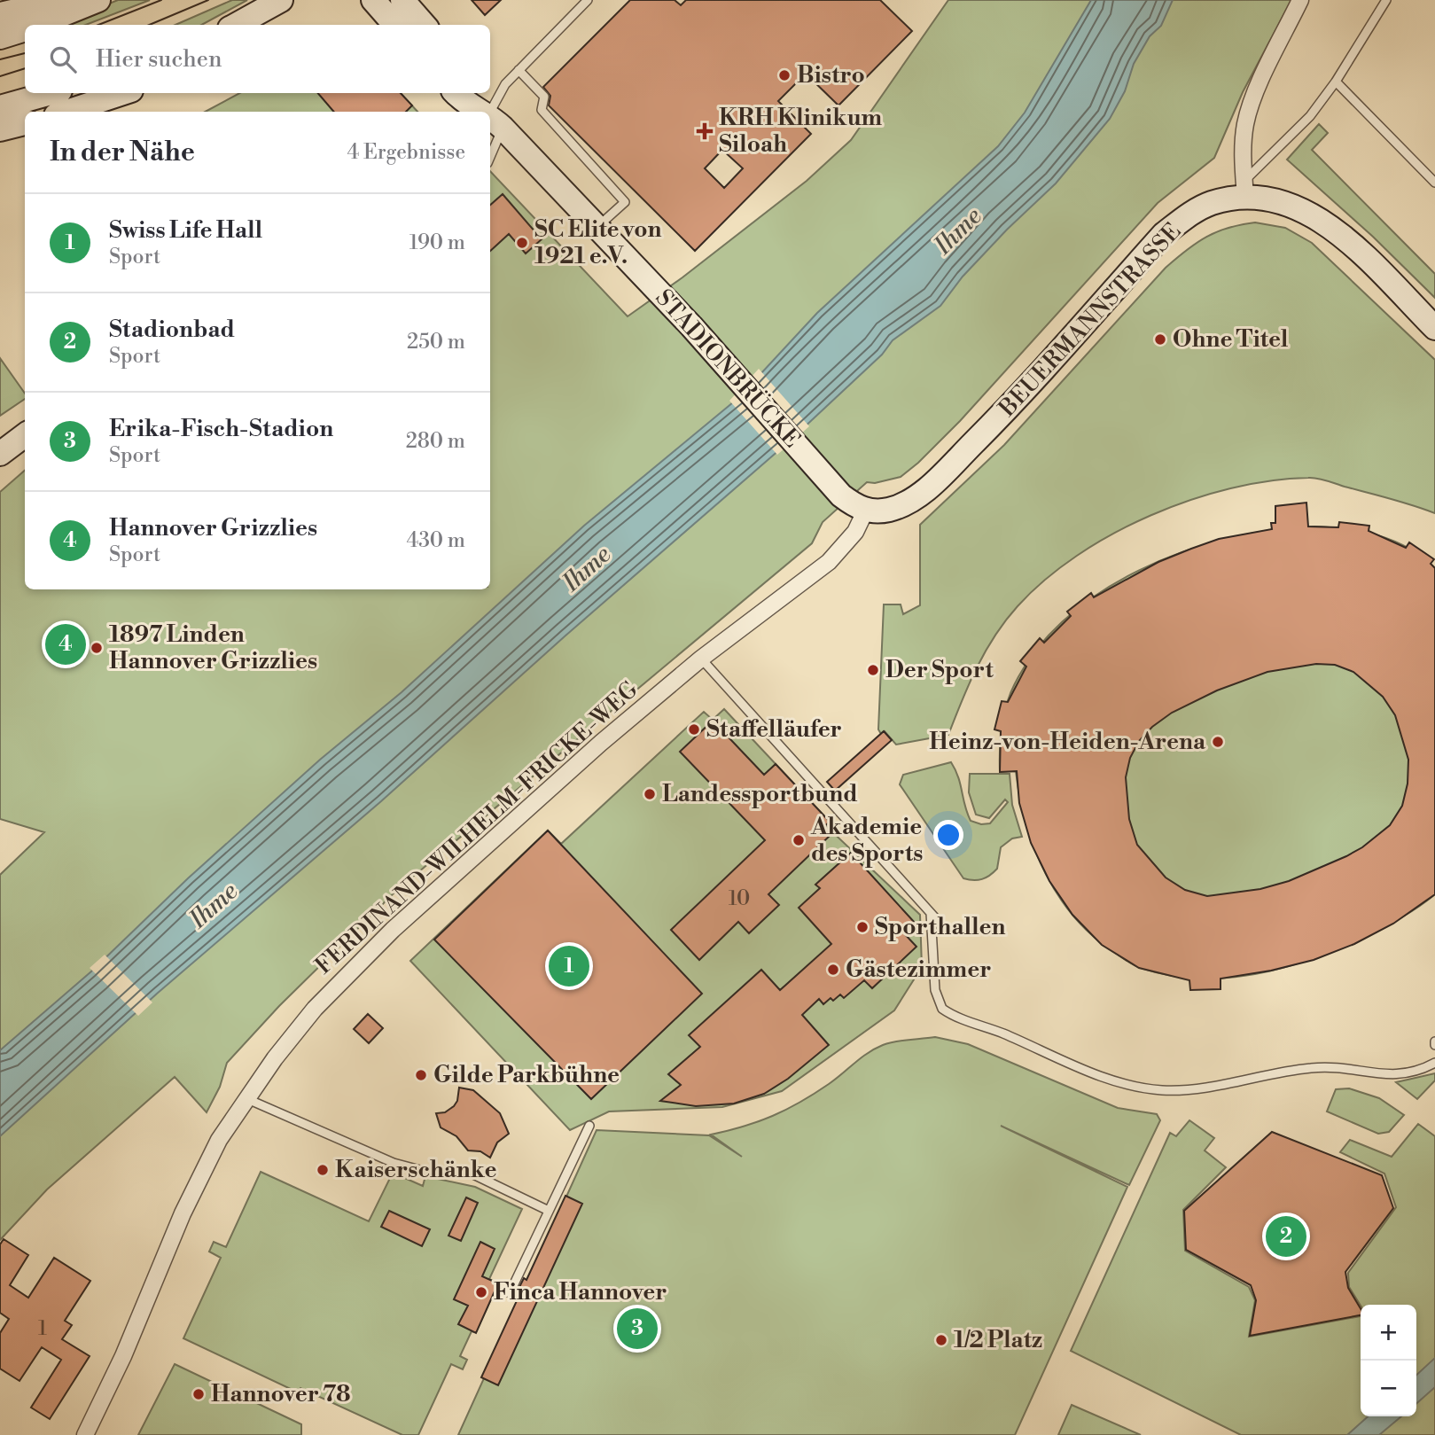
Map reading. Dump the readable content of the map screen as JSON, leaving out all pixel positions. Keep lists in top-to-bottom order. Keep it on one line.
{"streets":{"street":["BEUERMANNSTRASSE","STADIONBRÜCKE","FERDINAND-WILHELM-FRICKE-WEG"]},"crossings":[["BEUERMANNSTRASSE","STADIONBRÜCKE"],["BEUERMANNSTRASSE","FERDINAND-WILHELM-FRICKE-WEG"],["STADIONBRÜCKE","FERDINAND-WILHELM-FRICKE-WEG"]],"water":["Ihme"],"places":{"other":["Bistro","SC Elite von 1921 e.V.","Ohne Titel","1897 Linden Hannover Grizzlies","Der Sport","Staffelläufer","Heinz-von-Heiden-Arena","Landessportbund","Akademie des Sports","Sporthallen","Gästezimmer","Gilde Parkbühne","Kaiserschänke","Finca Hannover","1/2 Platz","Hannover 78"],"health":["KRH Klinikum Siloah"]},"house_numbers":["10","1"],"page":{"search":"Hier suchen","heading":["In der Nähe","4 Ergebnisse"],"list":[{"mark":"1","name":"Swiss Life Hall","note":"Sport","value":"190 m"},{"mark":"2","name":"Stadionbad","note":"Sport","value":"250 m"},{"mark":"3","name":"Erika-Fisch-Stadion","note":"Sport","value":"280 m"},{"mark":"4","name":"Hannover Grizzlies","note":"Sport","value":"430 m"}],"pins":["4","1","2","3"],"map_buttons":["+","−"]}}
